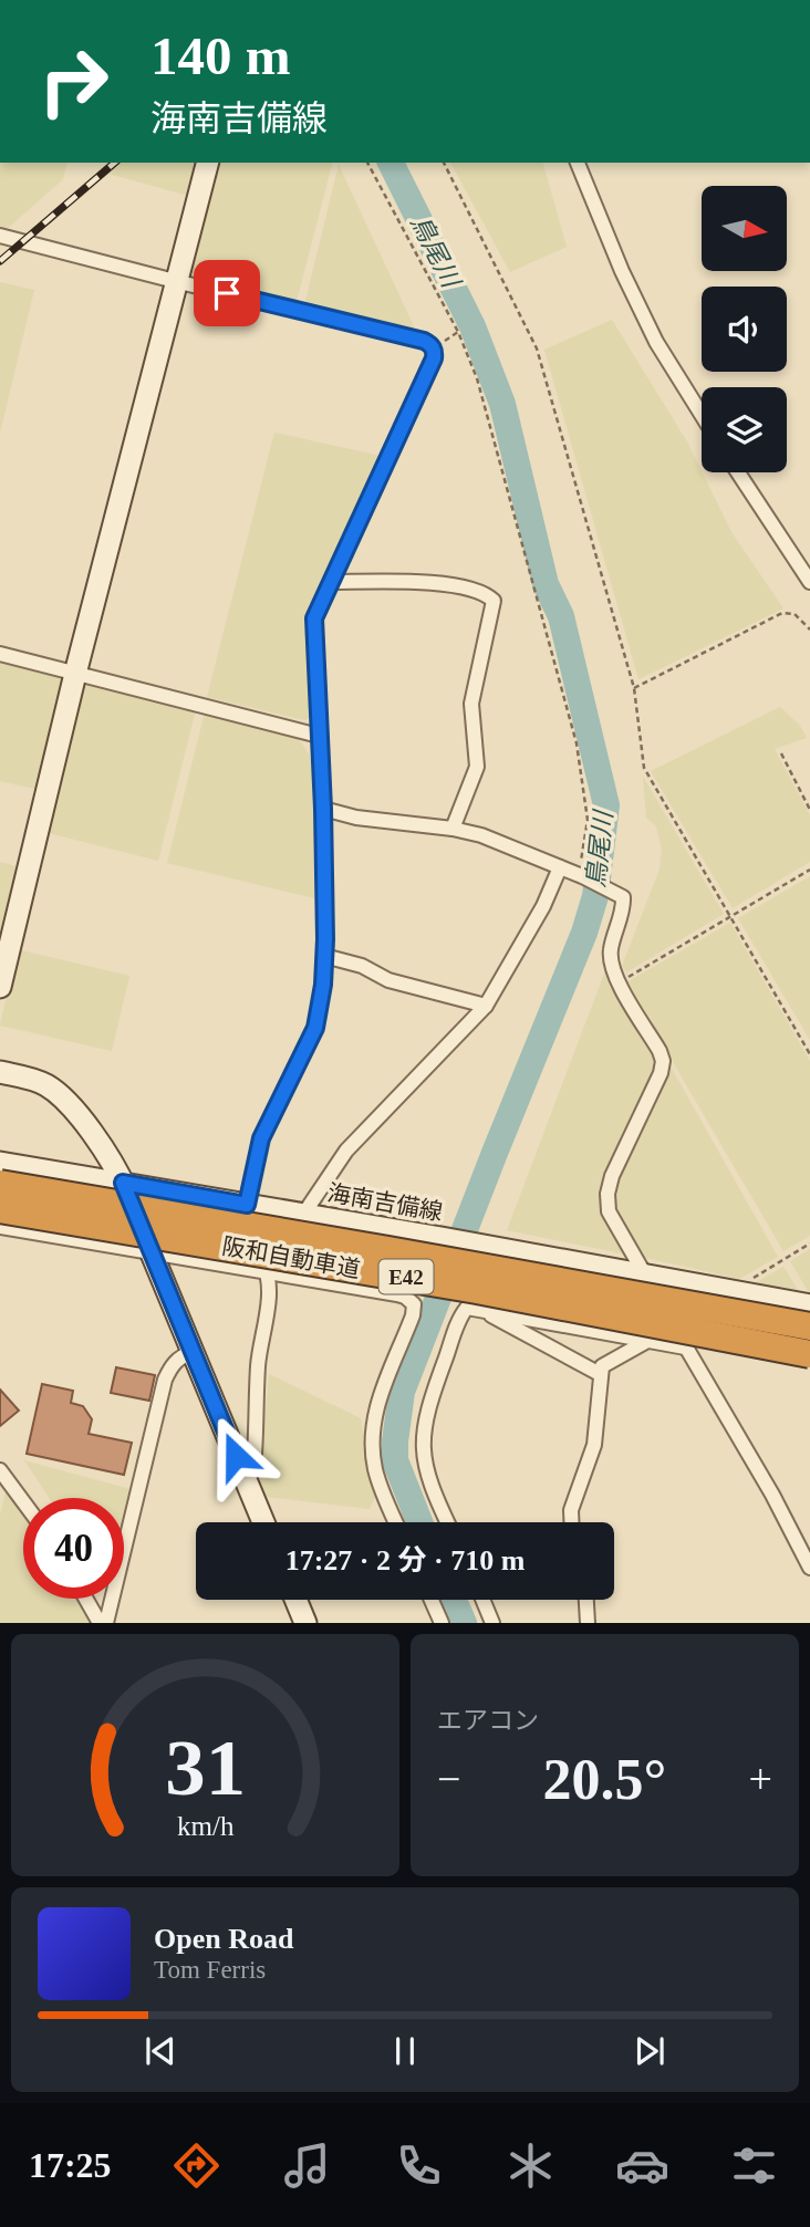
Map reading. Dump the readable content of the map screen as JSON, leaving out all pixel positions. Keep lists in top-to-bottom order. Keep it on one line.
{"streets":{"highway":["阪和自動車道","E42"],"street":["海南吉備線"]},"water":["鳥尾川"],"north":"right","page":{"turn":["140 m","海南吉備線"],"limit":"40","trip":"17:27 · 2 分 · 710 m","tile":"エアコン","heat":["−","20.5°","+"],"song":["Open Road","Tom Ferris"],"tabs":"17:25","gauge":["31","km/h"]}}
